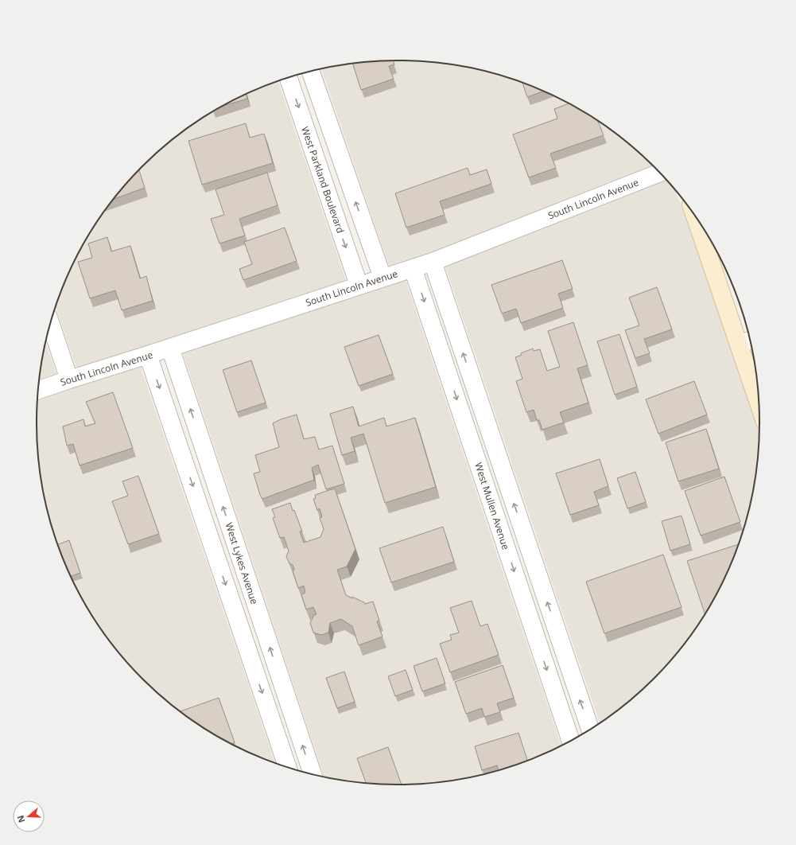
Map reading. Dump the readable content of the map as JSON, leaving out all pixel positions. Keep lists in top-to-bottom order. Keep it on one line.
{"streets":{"street":["West Parkland Boulevard","South Lincoln Avenue","West Mullen Avenue","West Lykes Avenue"]},"crossings":[["West Parkland Boulevard","South Lincoln Avenue"],["South Lincoln Avenue","West Mullen Avenue"],["South Lincoln Avenue","West Lykes Avenue"]],"north":"left"}
